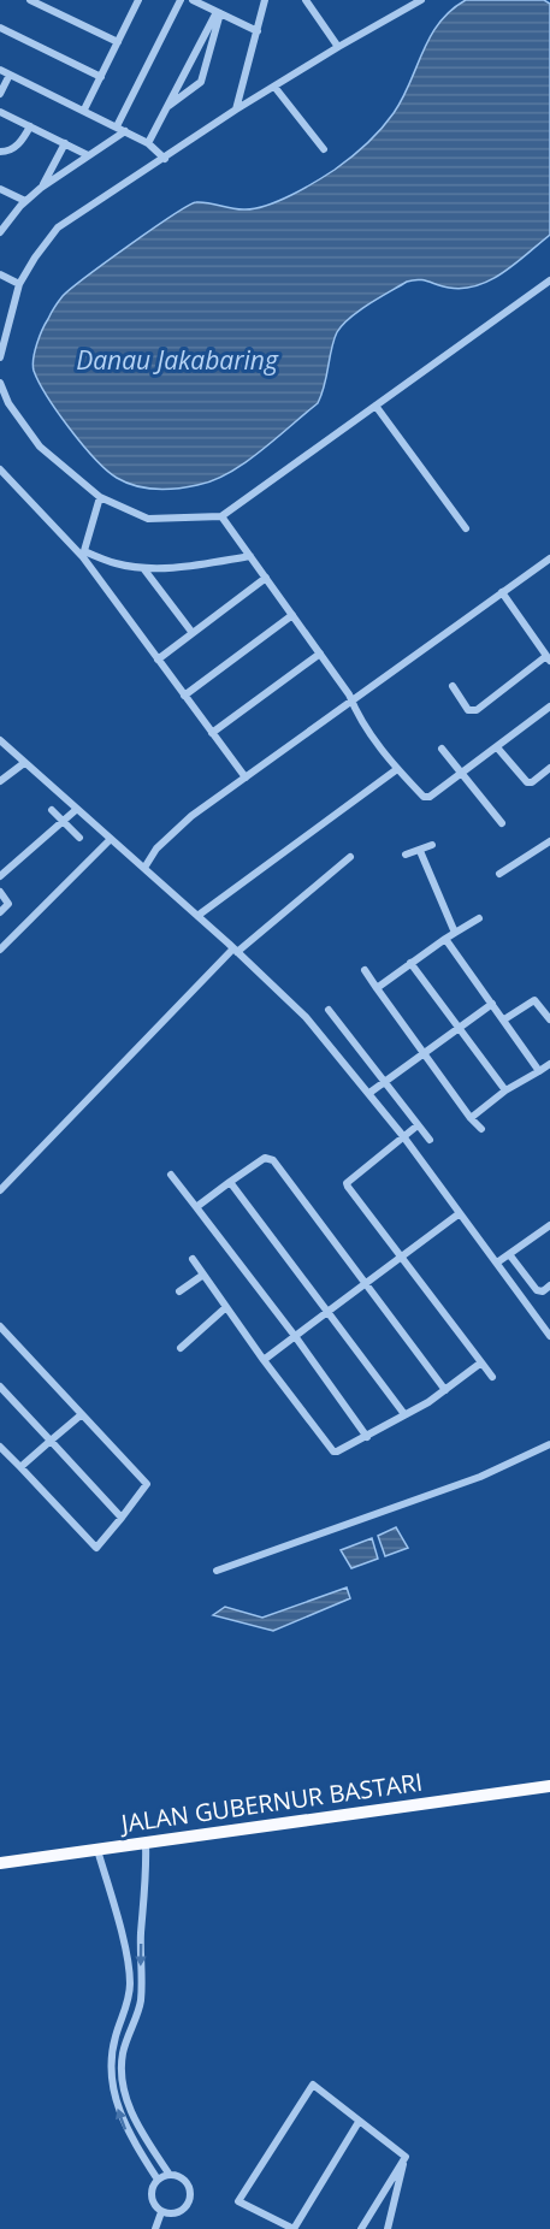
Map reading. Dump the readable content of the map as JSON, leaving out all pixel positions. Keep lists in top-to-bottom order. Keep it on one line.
{"streets":{"highway":["JALAN GUBERNUR BASTARI"]},"water":["Danau Jakabaring"]}
